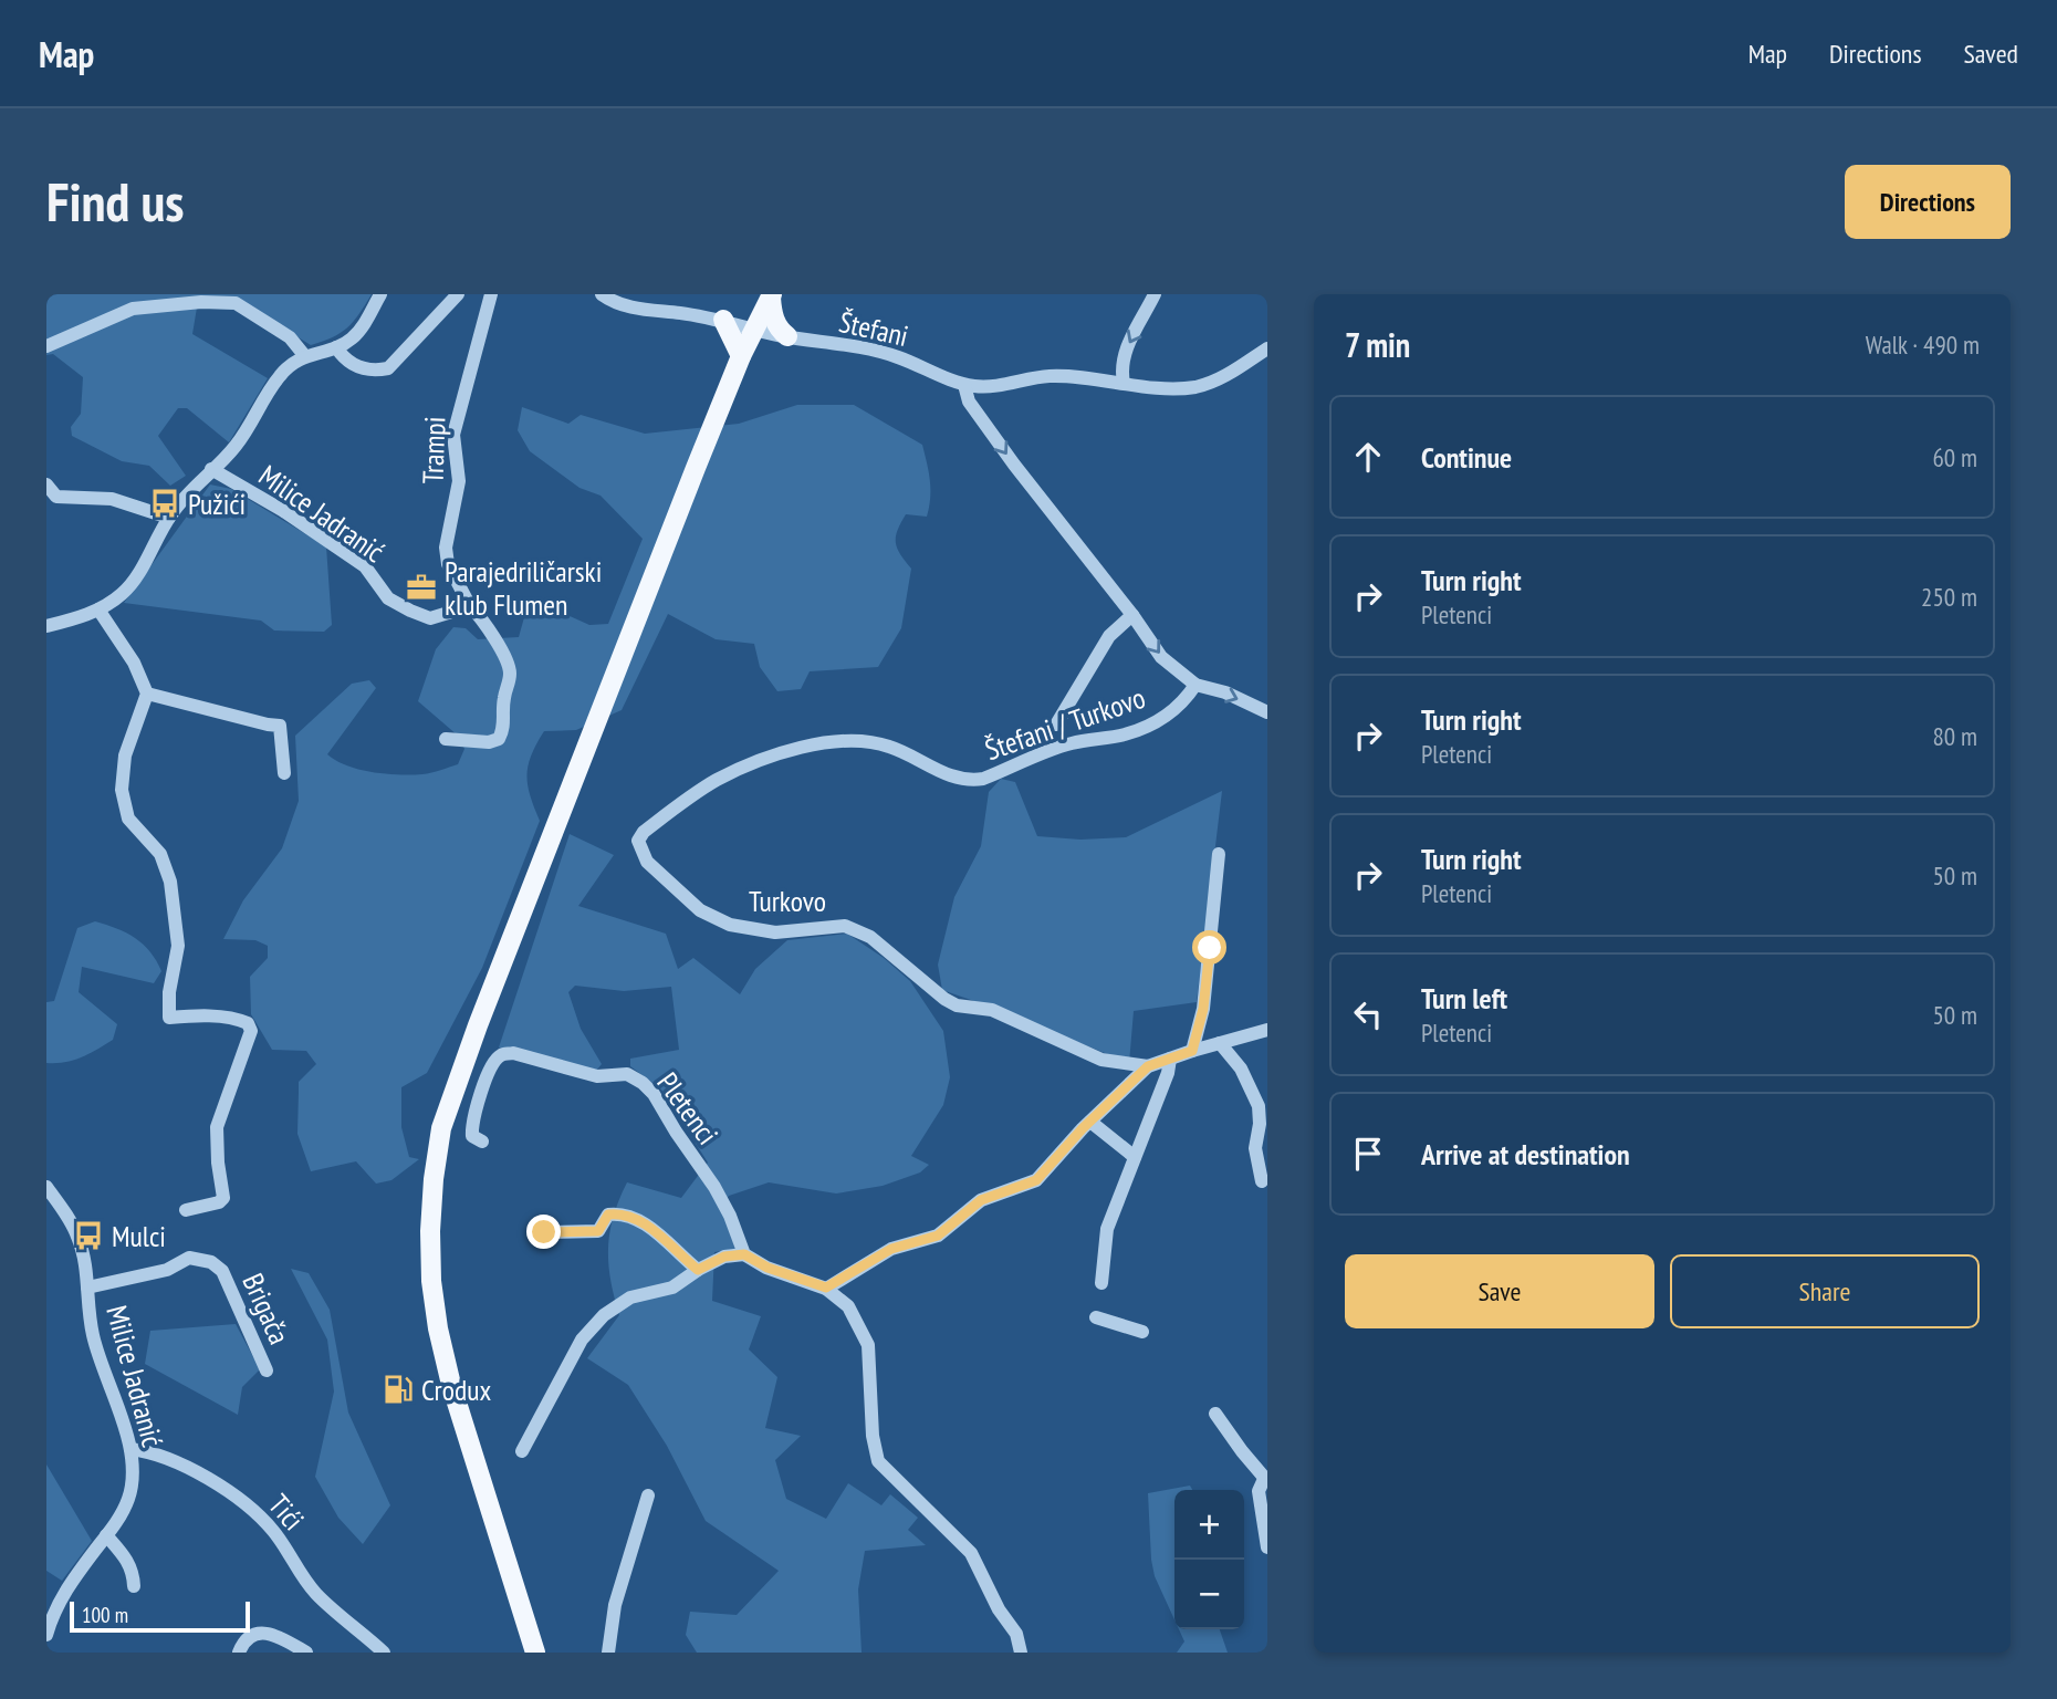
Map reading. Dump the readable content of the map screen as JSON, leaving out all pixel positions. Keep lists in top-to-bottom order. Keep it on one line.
{"streets":{"street":["Štefani","Trampi","Milice Jadranić","Štefani / Turkovo","Turkovo","Pletenci","Brigača","Tići"]},"crossings":[["Trampi","Milice Jadranić"],["Milice Jadranić","Brigača"],["Milice Jadranić","Tići"],["Štefani / Turkovo","Turkovo"]],"places":{"bus stop":["Pužići","Mulci"],"office":["Parajedriličarski klub Flumen"],"fuel station":["Crodux"]},"scale_bar":"100 m","page":{"header":"Map","nav":["Map","Directions","Saved"],"buttons":["Directions",["Save","Share"]],"title":"Find us","heading":["7 min","Walk · 490 m"],"list":[["Continue","60 m"],["Turn right","Pletenci","250 m"],["Turn right","Pletenci","80 m"],["Turn right","Pletenci","50 m"],["Turn left","Pletenci","50 m"],"Arrive at destination"],"map_buttons":["+","−"],"scale":"100 m"}}
